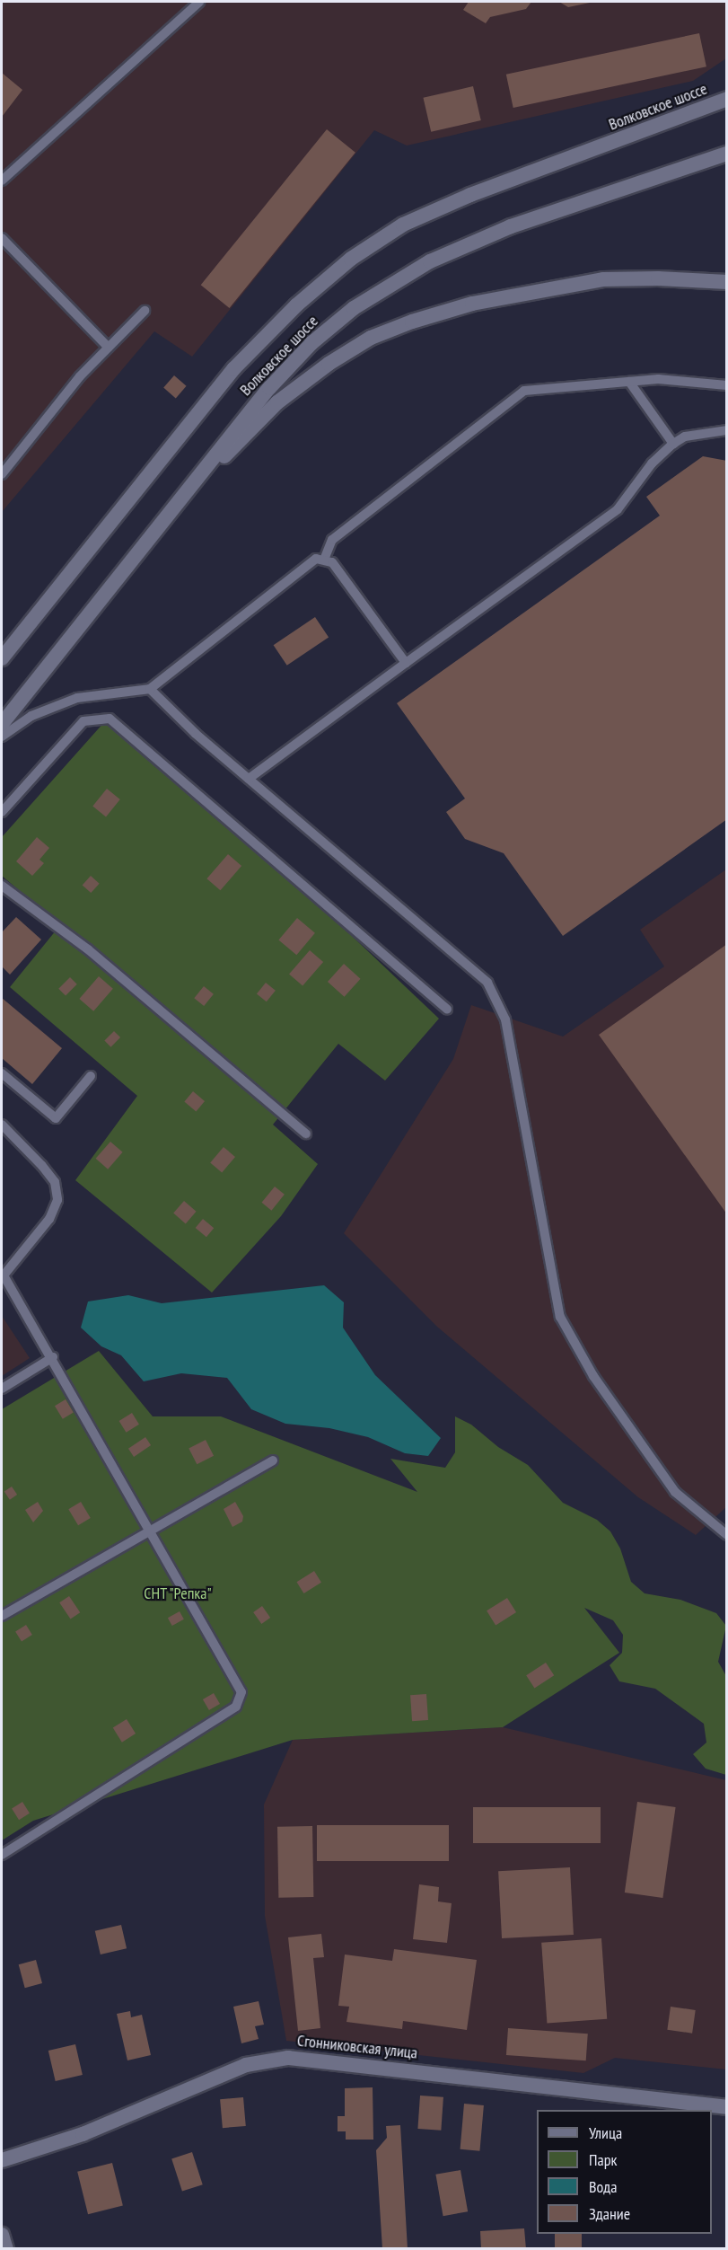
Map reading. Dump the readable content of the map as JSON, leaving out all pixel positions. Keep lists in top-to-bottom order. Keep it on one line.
{"streets":{"main road":["Волковское шоссе","Сгонниковская улица"]},"parks":["СНТ \"Репка\""],"legend":["Улица","Парк","Вода","Здание"]}
